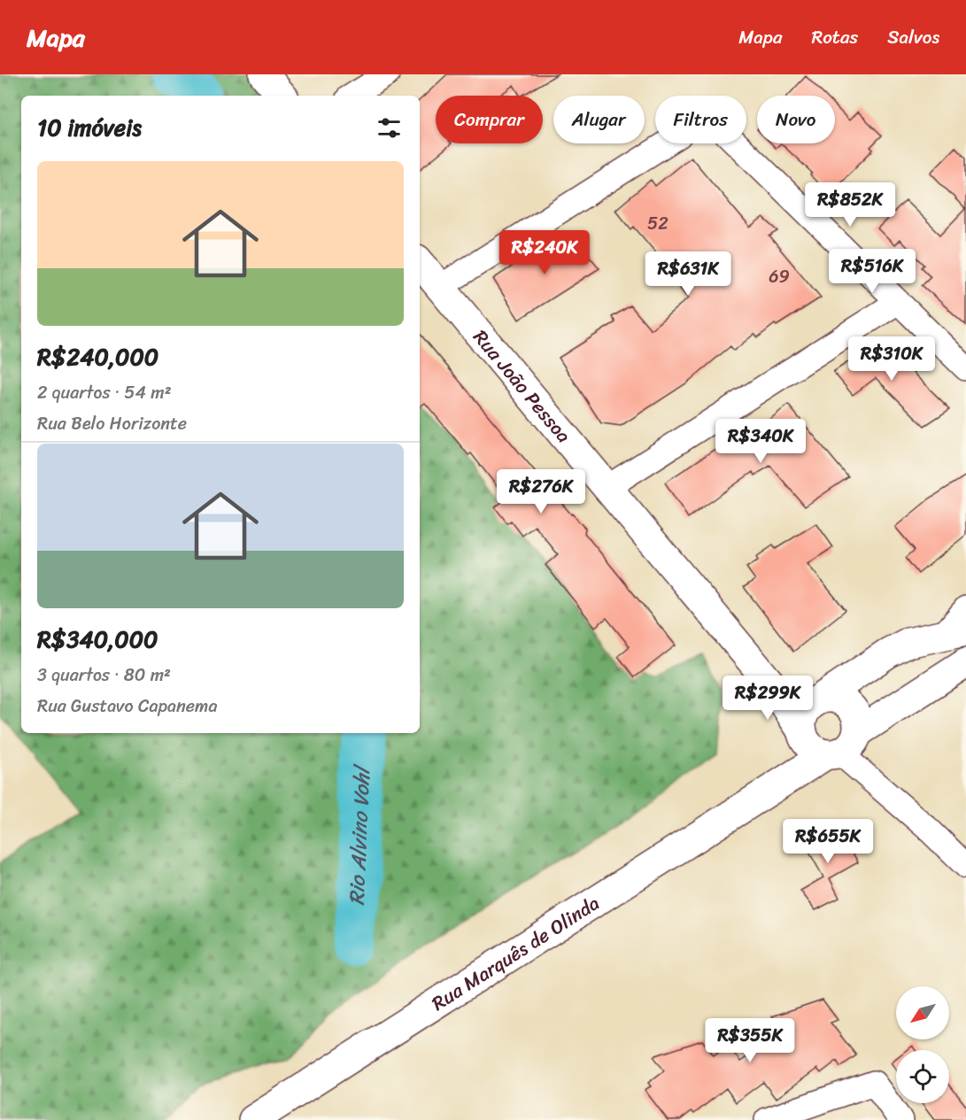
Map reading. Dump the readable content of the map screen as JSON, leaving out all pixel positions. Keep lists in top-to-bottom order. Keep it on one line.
{"streets":{"main road":["Rua João Pessoa","Rua Marquês de Olinda"]},"crossings":[["Rua João Pessoa","Rua Marquês de Olinda"]],"water":["Rio Alvino Vohl"],"house_numbers":["52","69"],"north":"bottom left","page":{"header":"Mapa","nav":["Mapa","Rotas","Salvos"],"chip":["Comprar","Alugar","Filtros","Novo"],"heading":"10 imóveis","list":[{"name":"R$240,000","note":"2 quartos · 54 m² · Rua Belo Horizonte"},{"name":"R$340,000","note":"3 quartos · 80 m² · Rua Gustavo Capanema"}],"price":["R$852K","R$240K","R$516K","R$631K","R$310K","R$340K","R$276K","R$299K","R$655K","R$355K"]}}
